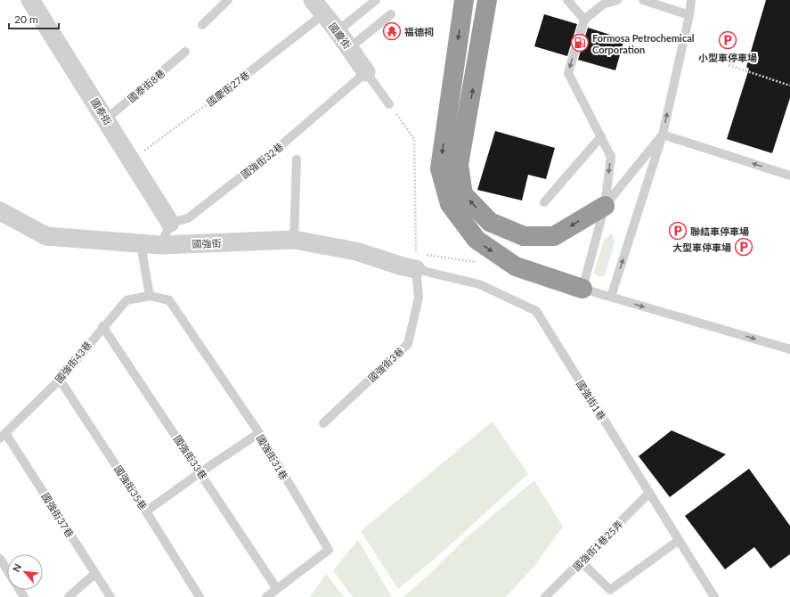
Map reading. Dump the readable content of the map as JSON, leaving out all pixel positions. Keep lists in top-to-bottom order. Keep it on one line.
{"streets":{"street":["國慶街","國泰街","國強街"],"lane":["國泰街8巷","國慶街27巷","國強街32巷","國強街43巷","國強街3巷","國強街1巷","國強街33巷","國強街31巷","國強街35巷","國強街37巷","國強街1巷25弄"]},"crossings":[["國慶街","國慶街27巷"],["國慶街","國強街32巷"],["國泰街8巷","國泰街"],["國慶街27巷","國泰街"],["國泰街","國強街32巷"],["國強街","國強街3巷"],["國強街","國強街1巷"],["國強街43巷","國強街33巷"],["國強街43巷","國強街31巷"],["國強街43巷","國強街35巷"],["國強街43巷","國強街37巷"],["國強街3巷","國強街1巷"],["國強街1巷","國強街1巷25弄"],["國強街33巷","國強街31巷"]],"places":{"temple":["福德祠"],"parking":["小型車停車場","聯結車停車場","大型車停車場"],"fuel station":["Formosa Petrochemical Corporation"]},"scale_bar":"20 m","north":"top left"}
